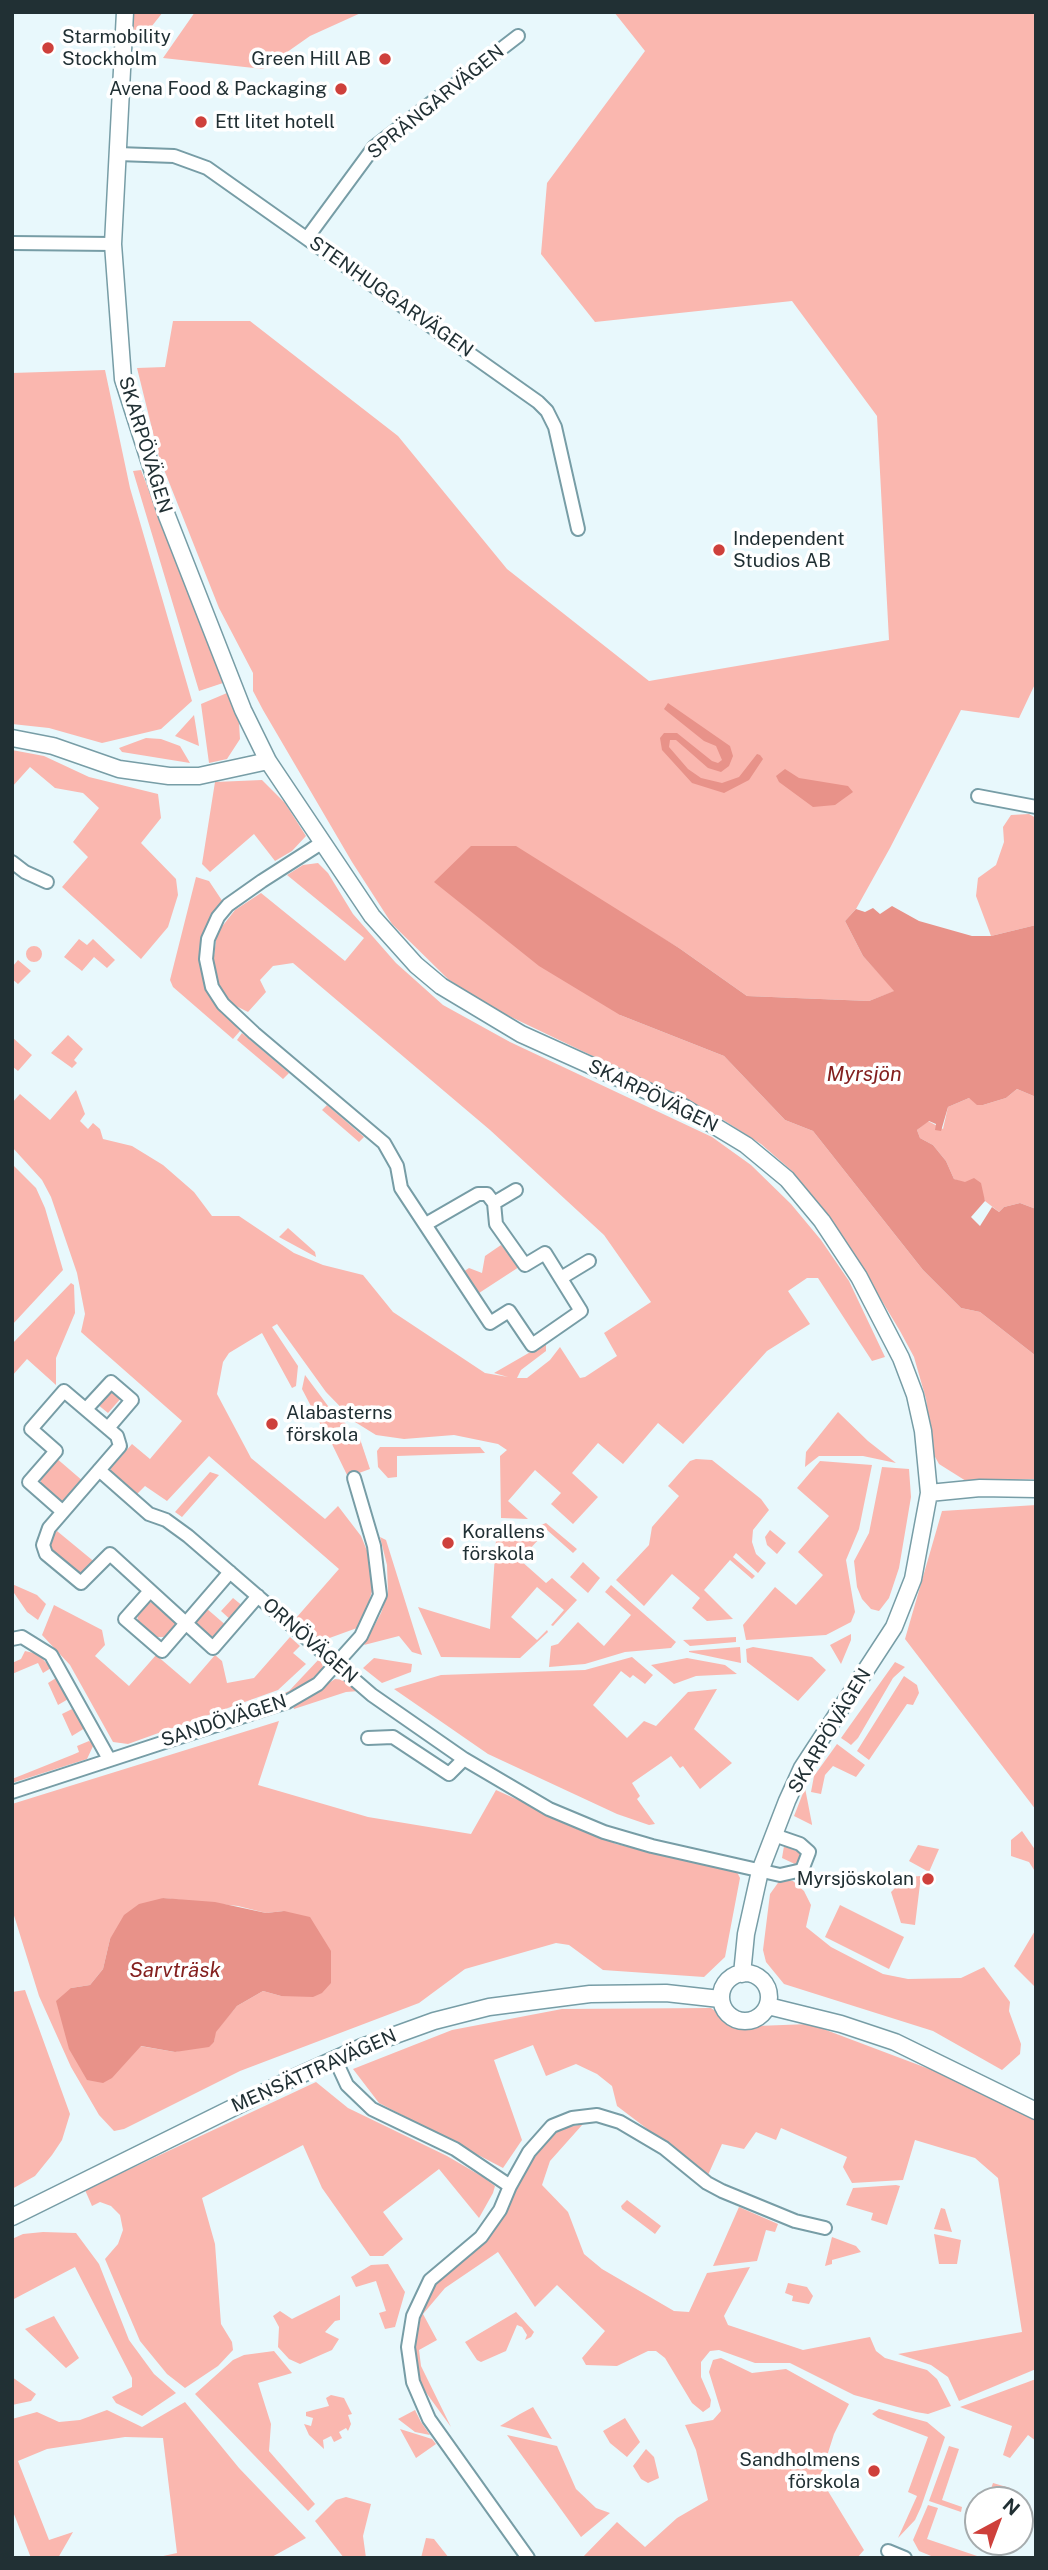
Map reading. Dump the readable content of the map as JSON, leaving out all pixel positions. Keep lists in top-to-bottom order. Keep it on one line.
{"streets":{"street":["SPRÄNGARVÄGEN","STENHUGGARVÄGEN","SKARPÖVÄGEN","ORNÖVÄGEN","SANDÖVÄGEN","MENSÄTTRAVÄGEN"]},"crossings":[["SPRÄNGARVÄGEN","STENHUGGARVÄGEN"],["STENHUGGARVÄGEN","SKARPÖVÄGEN"],["SKARPÖVÄGEN","ORNÖVÄGEN"],["SKARPÖVÄGEN","MENSÄTTRAVÄGEN"],["ORNÖVÄGEN","SANDÖVÄGEN"]],"water":["Myrsjön","Sarvträsk"],"places":["Starmobility Stockholm","Green Hill AB","Avena Food & Packaging","Ett litet hotell","Independent Studios AB","Alabasterns förskola","Korallens förskola","Myrsjöskolan","Sandholmens förskola"],"north":"top right"}
